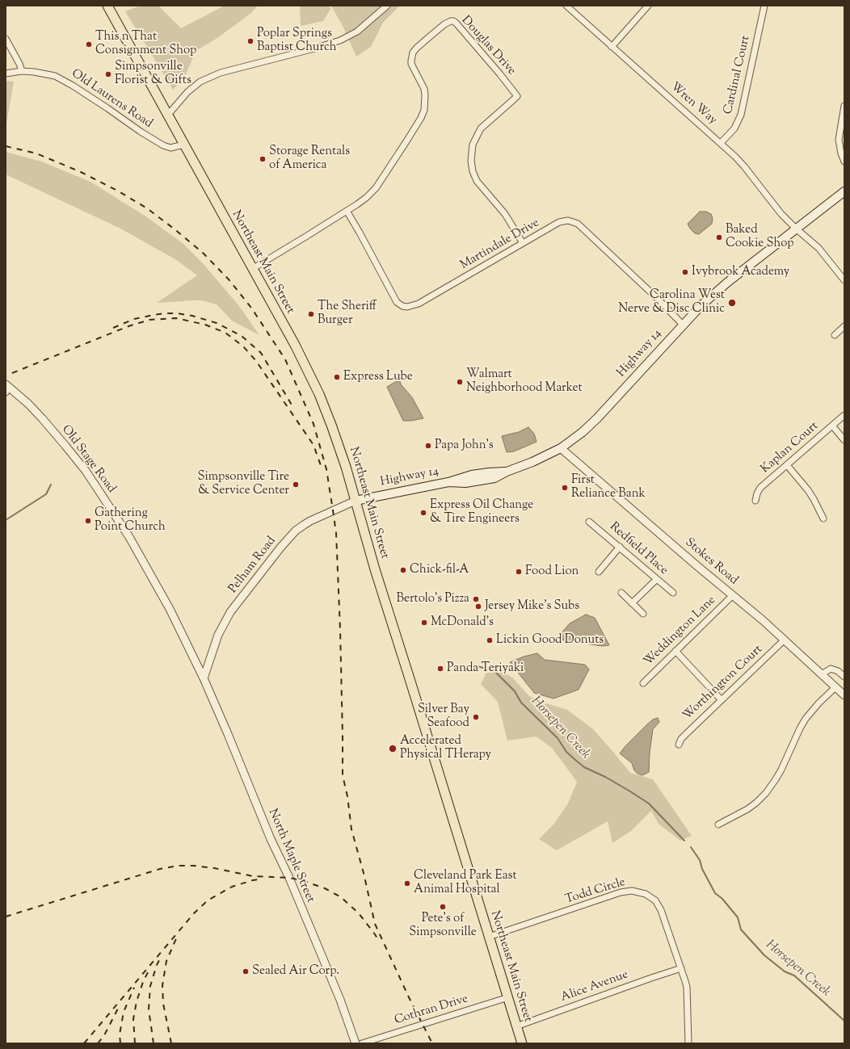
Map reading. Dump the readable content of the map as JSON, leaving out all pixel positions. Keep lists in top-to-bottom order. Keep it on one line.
{"streets":{"main road":["Northeast Main Street","Highway 14"],"street":["Douglas Drive","Cardinal Court","Old Laurens Road","Wren Way","Martindale Drive","Kaplan Court","Old Stage Road","Redfield Place","Stokes Road","Pelham Road","Weddington Lane","Worthington Court","North Maple Street","Todd Circle","Alice Avenue","Cothran Drive"]},"crossings":[["Douglas Drive","Martindale Drive"],["Douglas Drive","Northeast Main Street"],["Cardinal Court","Wren Way"],["Old Laurens Road","Northeast Main Street"],["Wren Way","Highway 14"],["Martindale Drive","Highway 14"],["Northeast Main Street","Highway 14"],["Northeast Main Street","Pelham Road"],["Northeast Main Street","Todd Circle"],["Northeast Main Street","Alice Avenue"],["Northeast Main Street","Cothran Drive"],["Highway 14","Stokes Road"],["Highway 14","Pelham Road"],["Old Stage Road","Pelham Road"],["Old Stage Road","North Maple Street"],["Stokes Road","Weddington Lane"],["Stokes Road","Worthington Court"],["Pelham Road","North Maple Street"],["Todd Circle","Alice Avenue"]],"water":["Horsepen Creek"],"places":["Poplar Springs Baptist Church","This n That Consignment Shop","Simpsonville Florist & Gifts","Storage Rentals of America","Baked Cookie Shop","Ivybrook Academy","Carolina West Nerve & Disc Clinic","The Sheriff Burger","Express Lube","Walmart Neighborhood Market","Papa John's","Simpsonville Tire & Service Center","First Reliance Bank","Express Oil Change & Tire Engineers","Gathering Point Church","Chick-fil-A","Food Lion","Bertolo's Pizza","Jersey Mike's Subs","McDonald's","Lickin Good Donuts","Panda Teriyaki","Silver Bay Seafood","Accelerated Physical THerapy","Cleveland Park East Animal Hospital","Pete's of Simpsonville","Sealed Air Corp."]}
